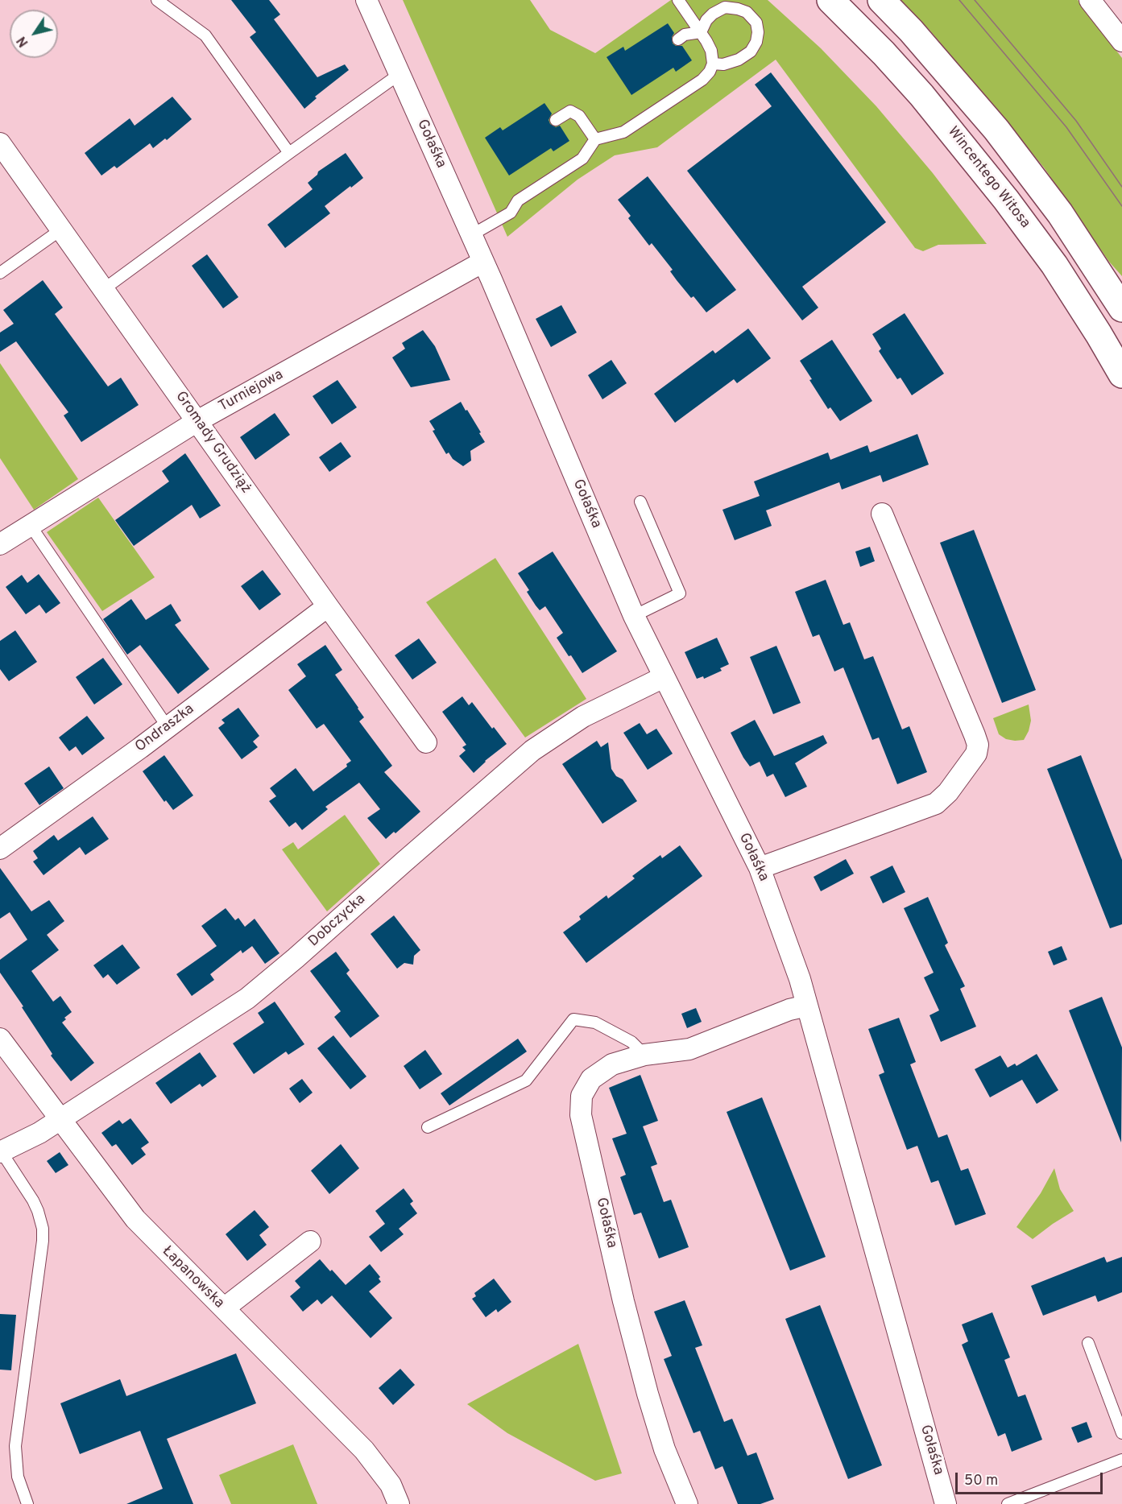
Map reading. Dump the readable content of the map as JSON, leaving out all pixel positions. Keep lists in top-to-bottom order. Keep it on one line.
{"streets":{"main road":["Wincentego Witosa"],"street":["Gołaśka","Turniejowa","Gromady Grudziąż","Ondraszka","Dobczycka","Łapanowska"]},"crossings":[["Gołaśka","Turniejowa"],["Gołaśka","Dobczycka"],["Turniejowa","Gromady Grudziąż"],["Gromady Grudziąż","Ondraszka"],["Dobczycka","Łapanowska"]],"scale_bar":"50 m","north":"bottom left"}
